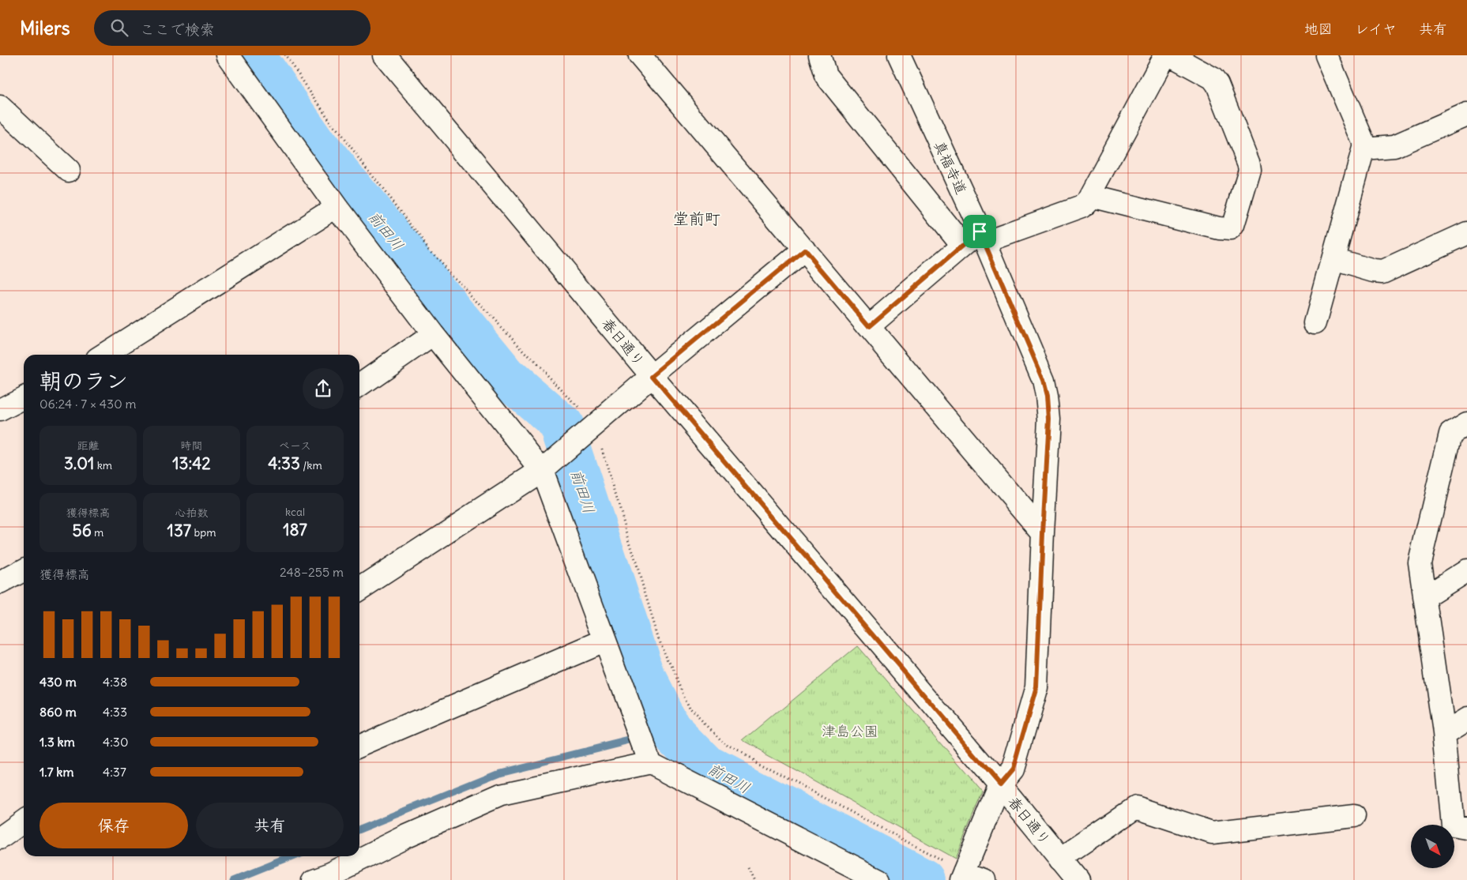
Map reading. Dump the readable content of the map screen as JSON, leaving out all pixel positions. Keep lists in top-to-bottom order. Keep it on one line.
{"streets":{"street":["真福寺道","春日通り"]},"crossings":[["真福寺道","春日通り"]],"districts":["堂前町"],"water":["前田川"],"parks":["津島公園"],"north":"bottom right","page":{"header":"Milers","search":"ここで検索","nav":["地図","レイヤ","共有"],"heading":["朝のラン","06:24 · 7 × 430 m"],"stats":[["距離","3.01 km"],["時間","13:42"],["ペース","4:33 /km"],["獲得標高","56 m"],["心拍数","137 bpm"],["kcal","187"]],"chart":["獲得標高","248–255 m"],"list":[{"name":"430 m","note":"4:38"},{"name":"860 m","note":"4:33"},{"name":"1.3 km","note":"4:30"},{"name":"1.7 km","note":"4:37"}],"buttons":["保存","共有"]}}
